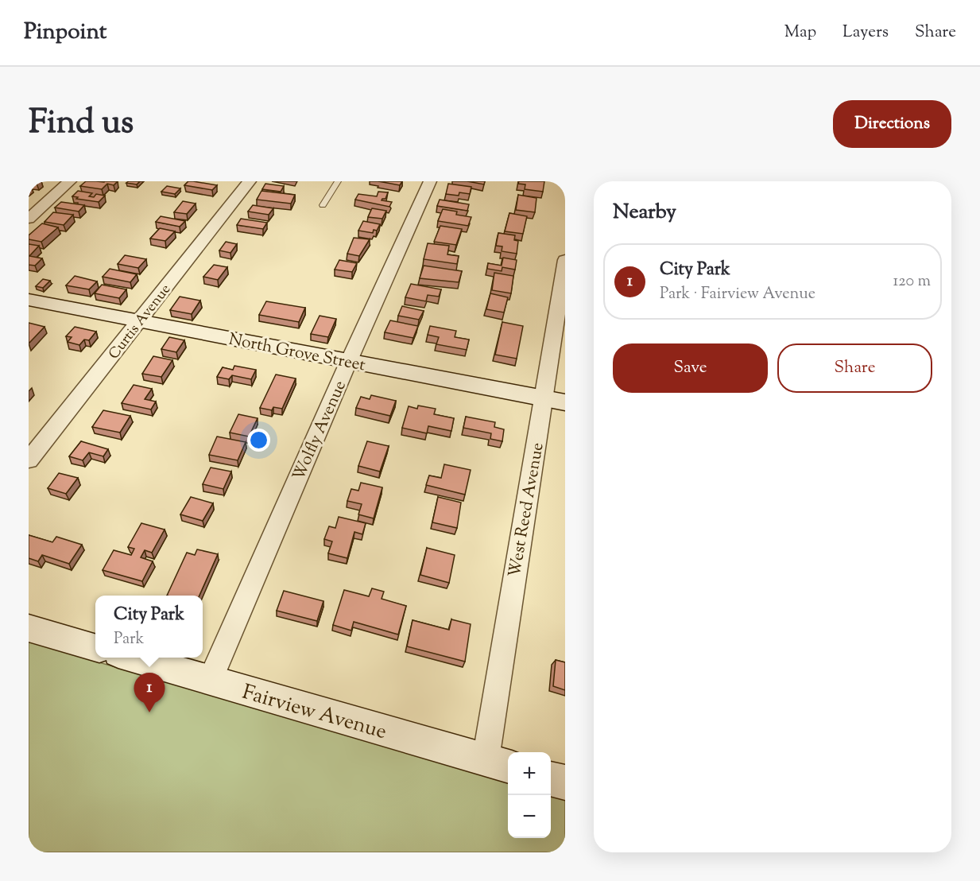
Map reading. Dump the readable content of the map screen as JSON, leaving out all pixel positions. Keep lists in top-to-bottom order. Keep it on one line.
{"streets":{"street":["Curtis Avenue","North Grove Street","Wolfly Avenue","West Reed Avenue","Fairview Avenue"]},"crossings":[["Curtis Avenue","North Grove Street"],["North Grove Street","Wolfly Avenue"],["North Grove Street","West Reed Avenue"],["Wolfly Avenue","Fairview Avenue"],["West Reed Avenue","Fairview Avenue"]],"page":{"header":"Pinpoint","nav":["Map","Layers","Share"],"title":"Find us","buttons":["Directions",["Save","Share"]],"heading":"Nearby","list":[{"mark":"1","name":"City Park","note":"Park · Fairview Avenue","value":"120 m"}],"popup":["City Park","Park"],"pins":"1","map_buttons":["+","−"]}}
